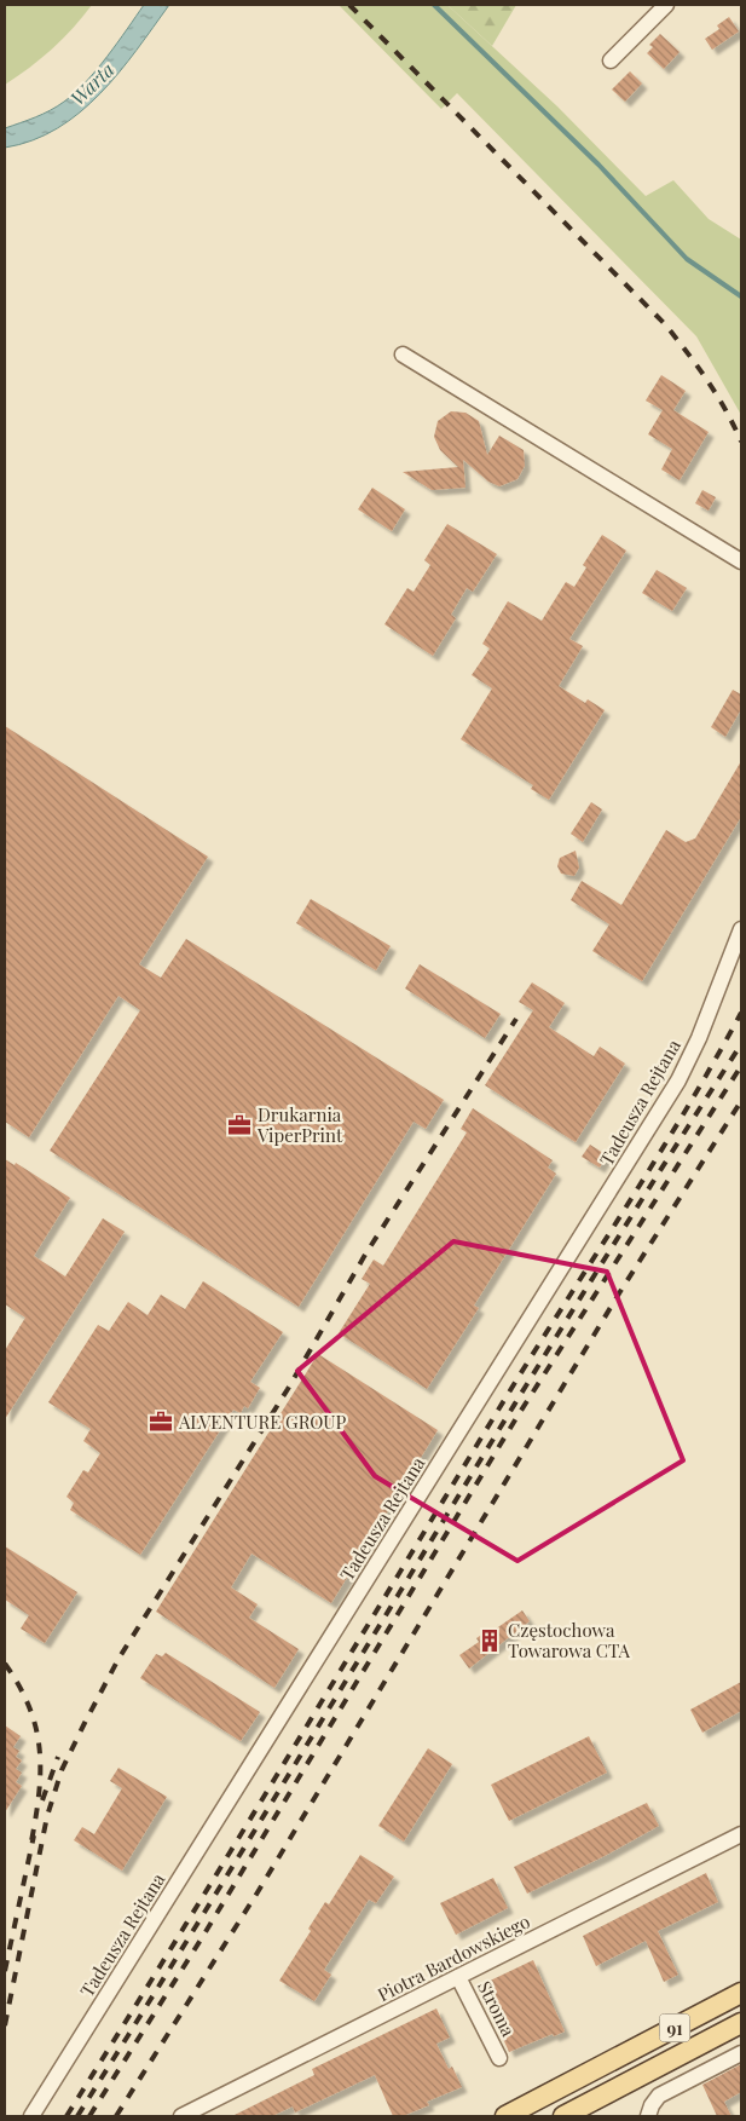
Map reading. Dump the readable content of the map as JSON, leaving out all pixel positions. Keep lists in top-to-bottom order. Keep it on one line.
{"streets":{"main road":["91"],"street":["Tadeusza Rejtana","Piotra Bardowskiego","Stroma"]},"crossings":[["Piotra Bardowskiego","Stroma"]],"water":["Warta"],"places":{"office":["Drukarnia ViperPrint","ALVENTURE GROUP"],"building":["Częstochowa Towarowa CTA"]}}
